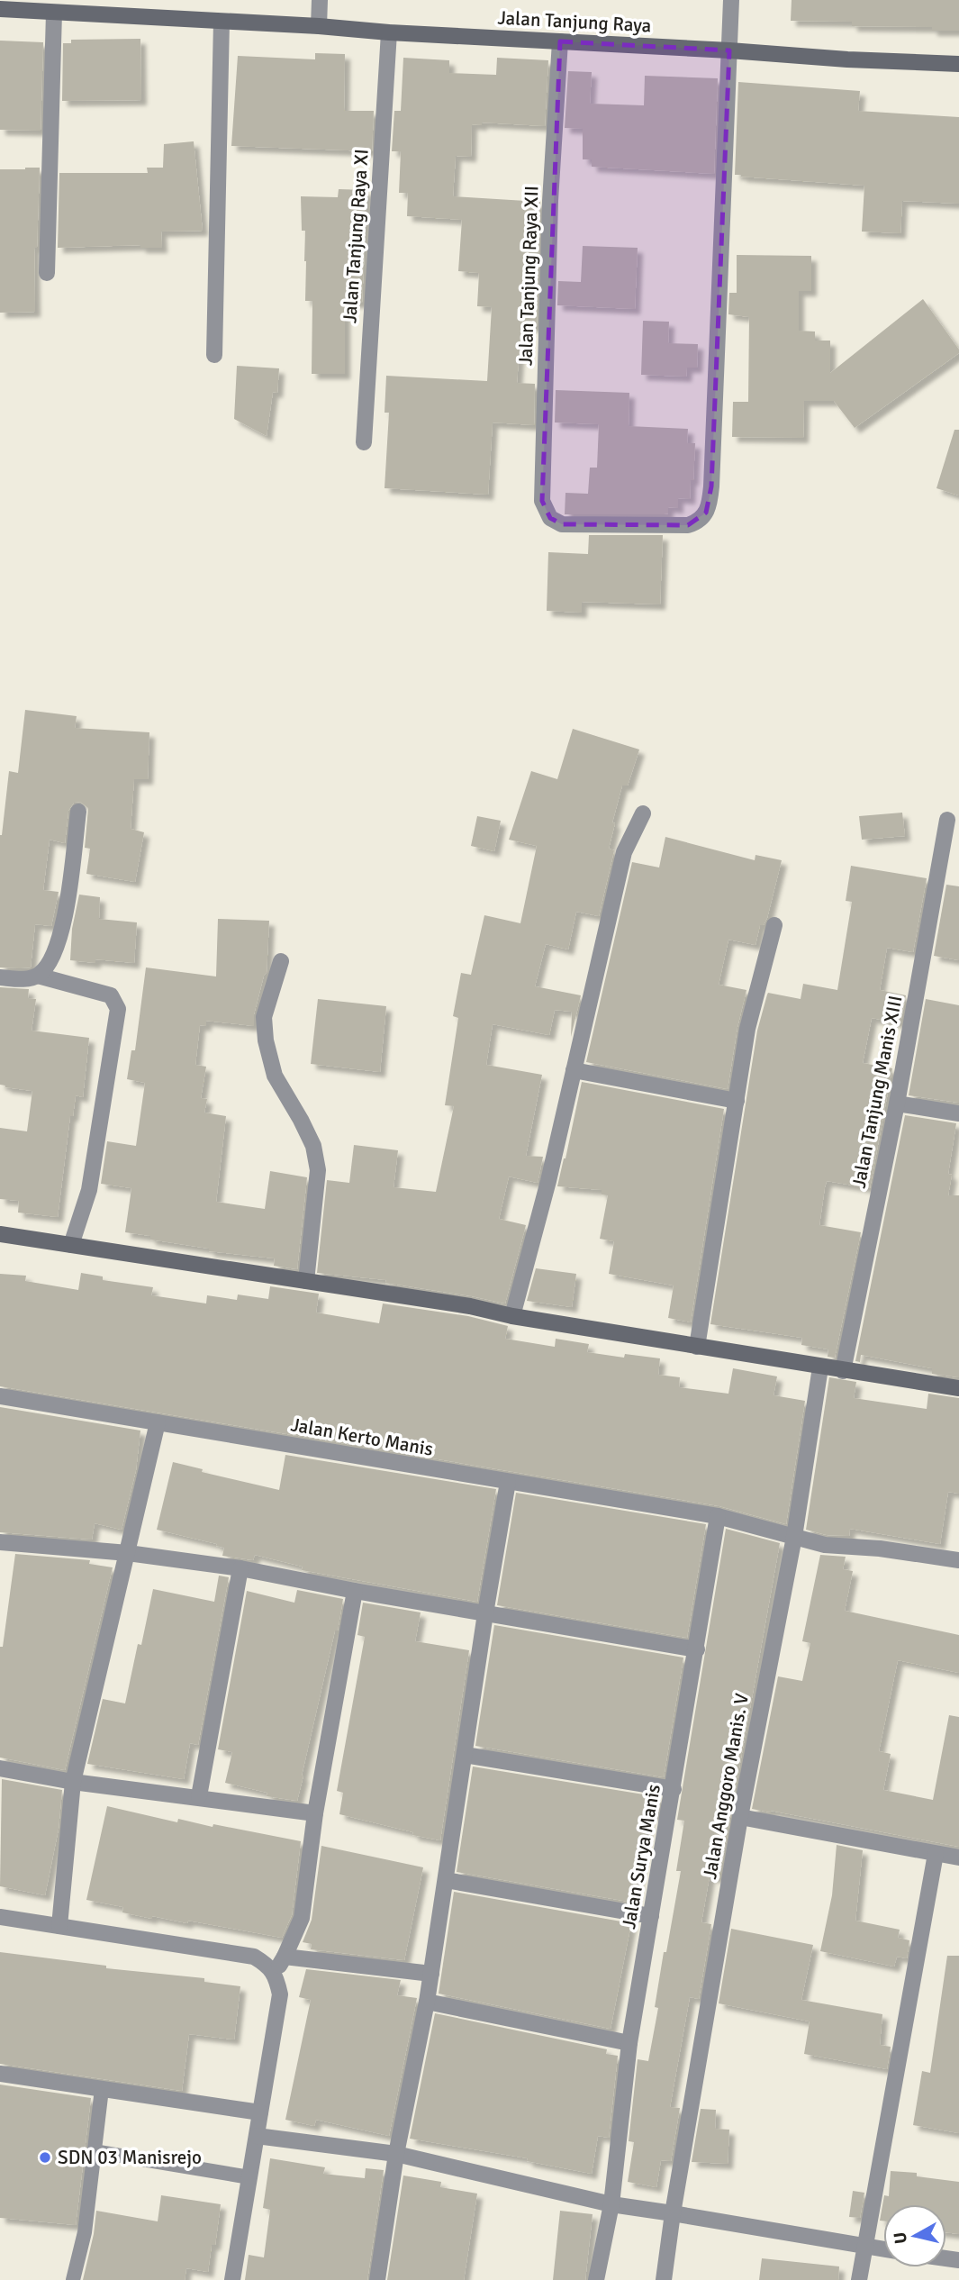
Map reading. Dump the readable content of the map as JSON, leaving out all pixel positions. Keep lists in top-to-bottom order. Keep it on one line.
{"streets":{"main road":["Jalan Tanjung Raya"],"street":["Jalan Tanjung Raya XI","Jalan Tanjung Raya XII","Jalan Tanjung Manis XIII","Jalan Kerto Manis","Jalan Anggoro Manis. V","Jalan Surya Manis"]},"crossings":[["Jalan Tanjung Raya","Jalan Tanjung Raya XI"],["Jalan Tanjung Raya","Jalan Tanjung Raya XII"],["Jalan Kerto Manis","Jalan Anggoro Manis. V"],["Jalan Kerto Manis","Jalan Surya Manis"]],"places":["SDN 03 Manisrejo"],"north":"left"}
